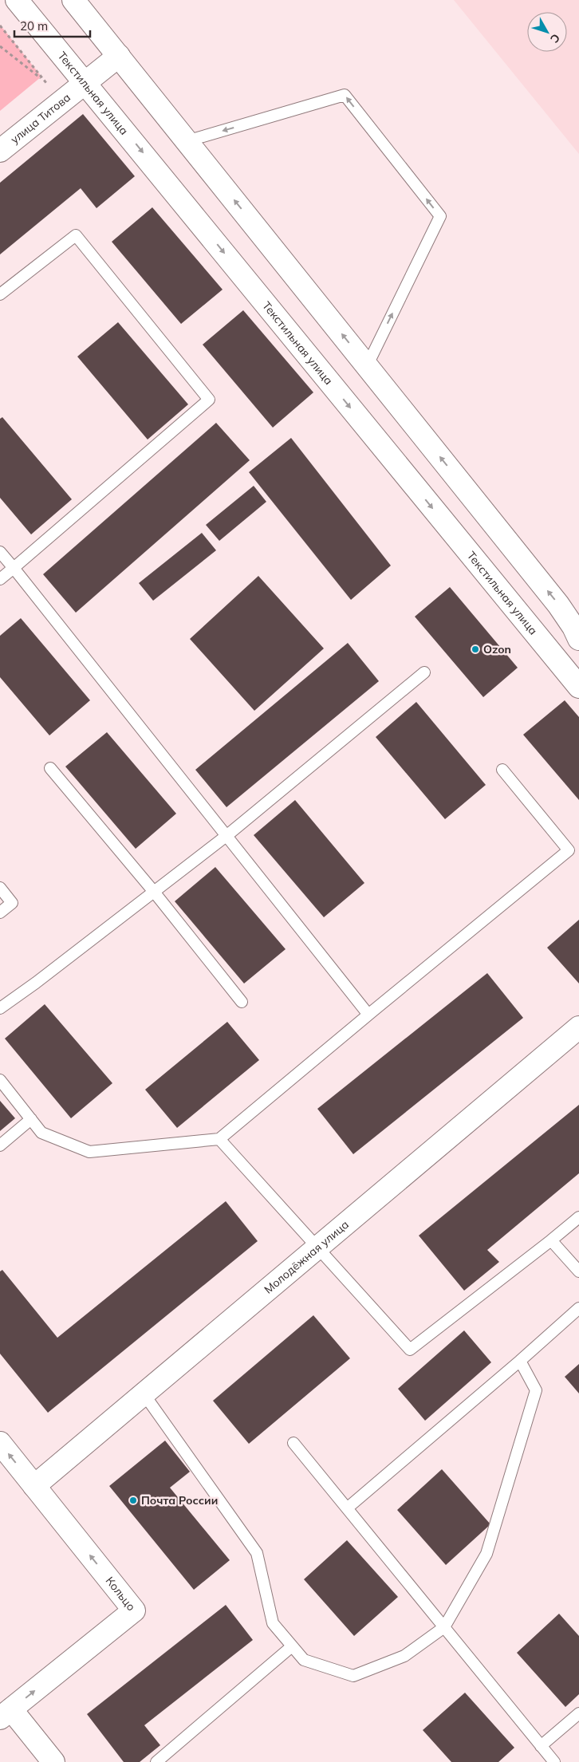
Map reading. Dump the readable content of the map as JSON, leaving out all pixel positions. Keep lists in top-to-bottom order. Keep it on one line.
{"streets":{"main road":["Текстильная улица","улица Титова","Молодёжная улица","Кольцо"]},"crossings":[["Текстильная улица","улица Титова"],["Молодёжная улица","Кольцо"]],"places":["Ozon","Почта России"],"scale_bar":"20 m","north":"bottom right"}
